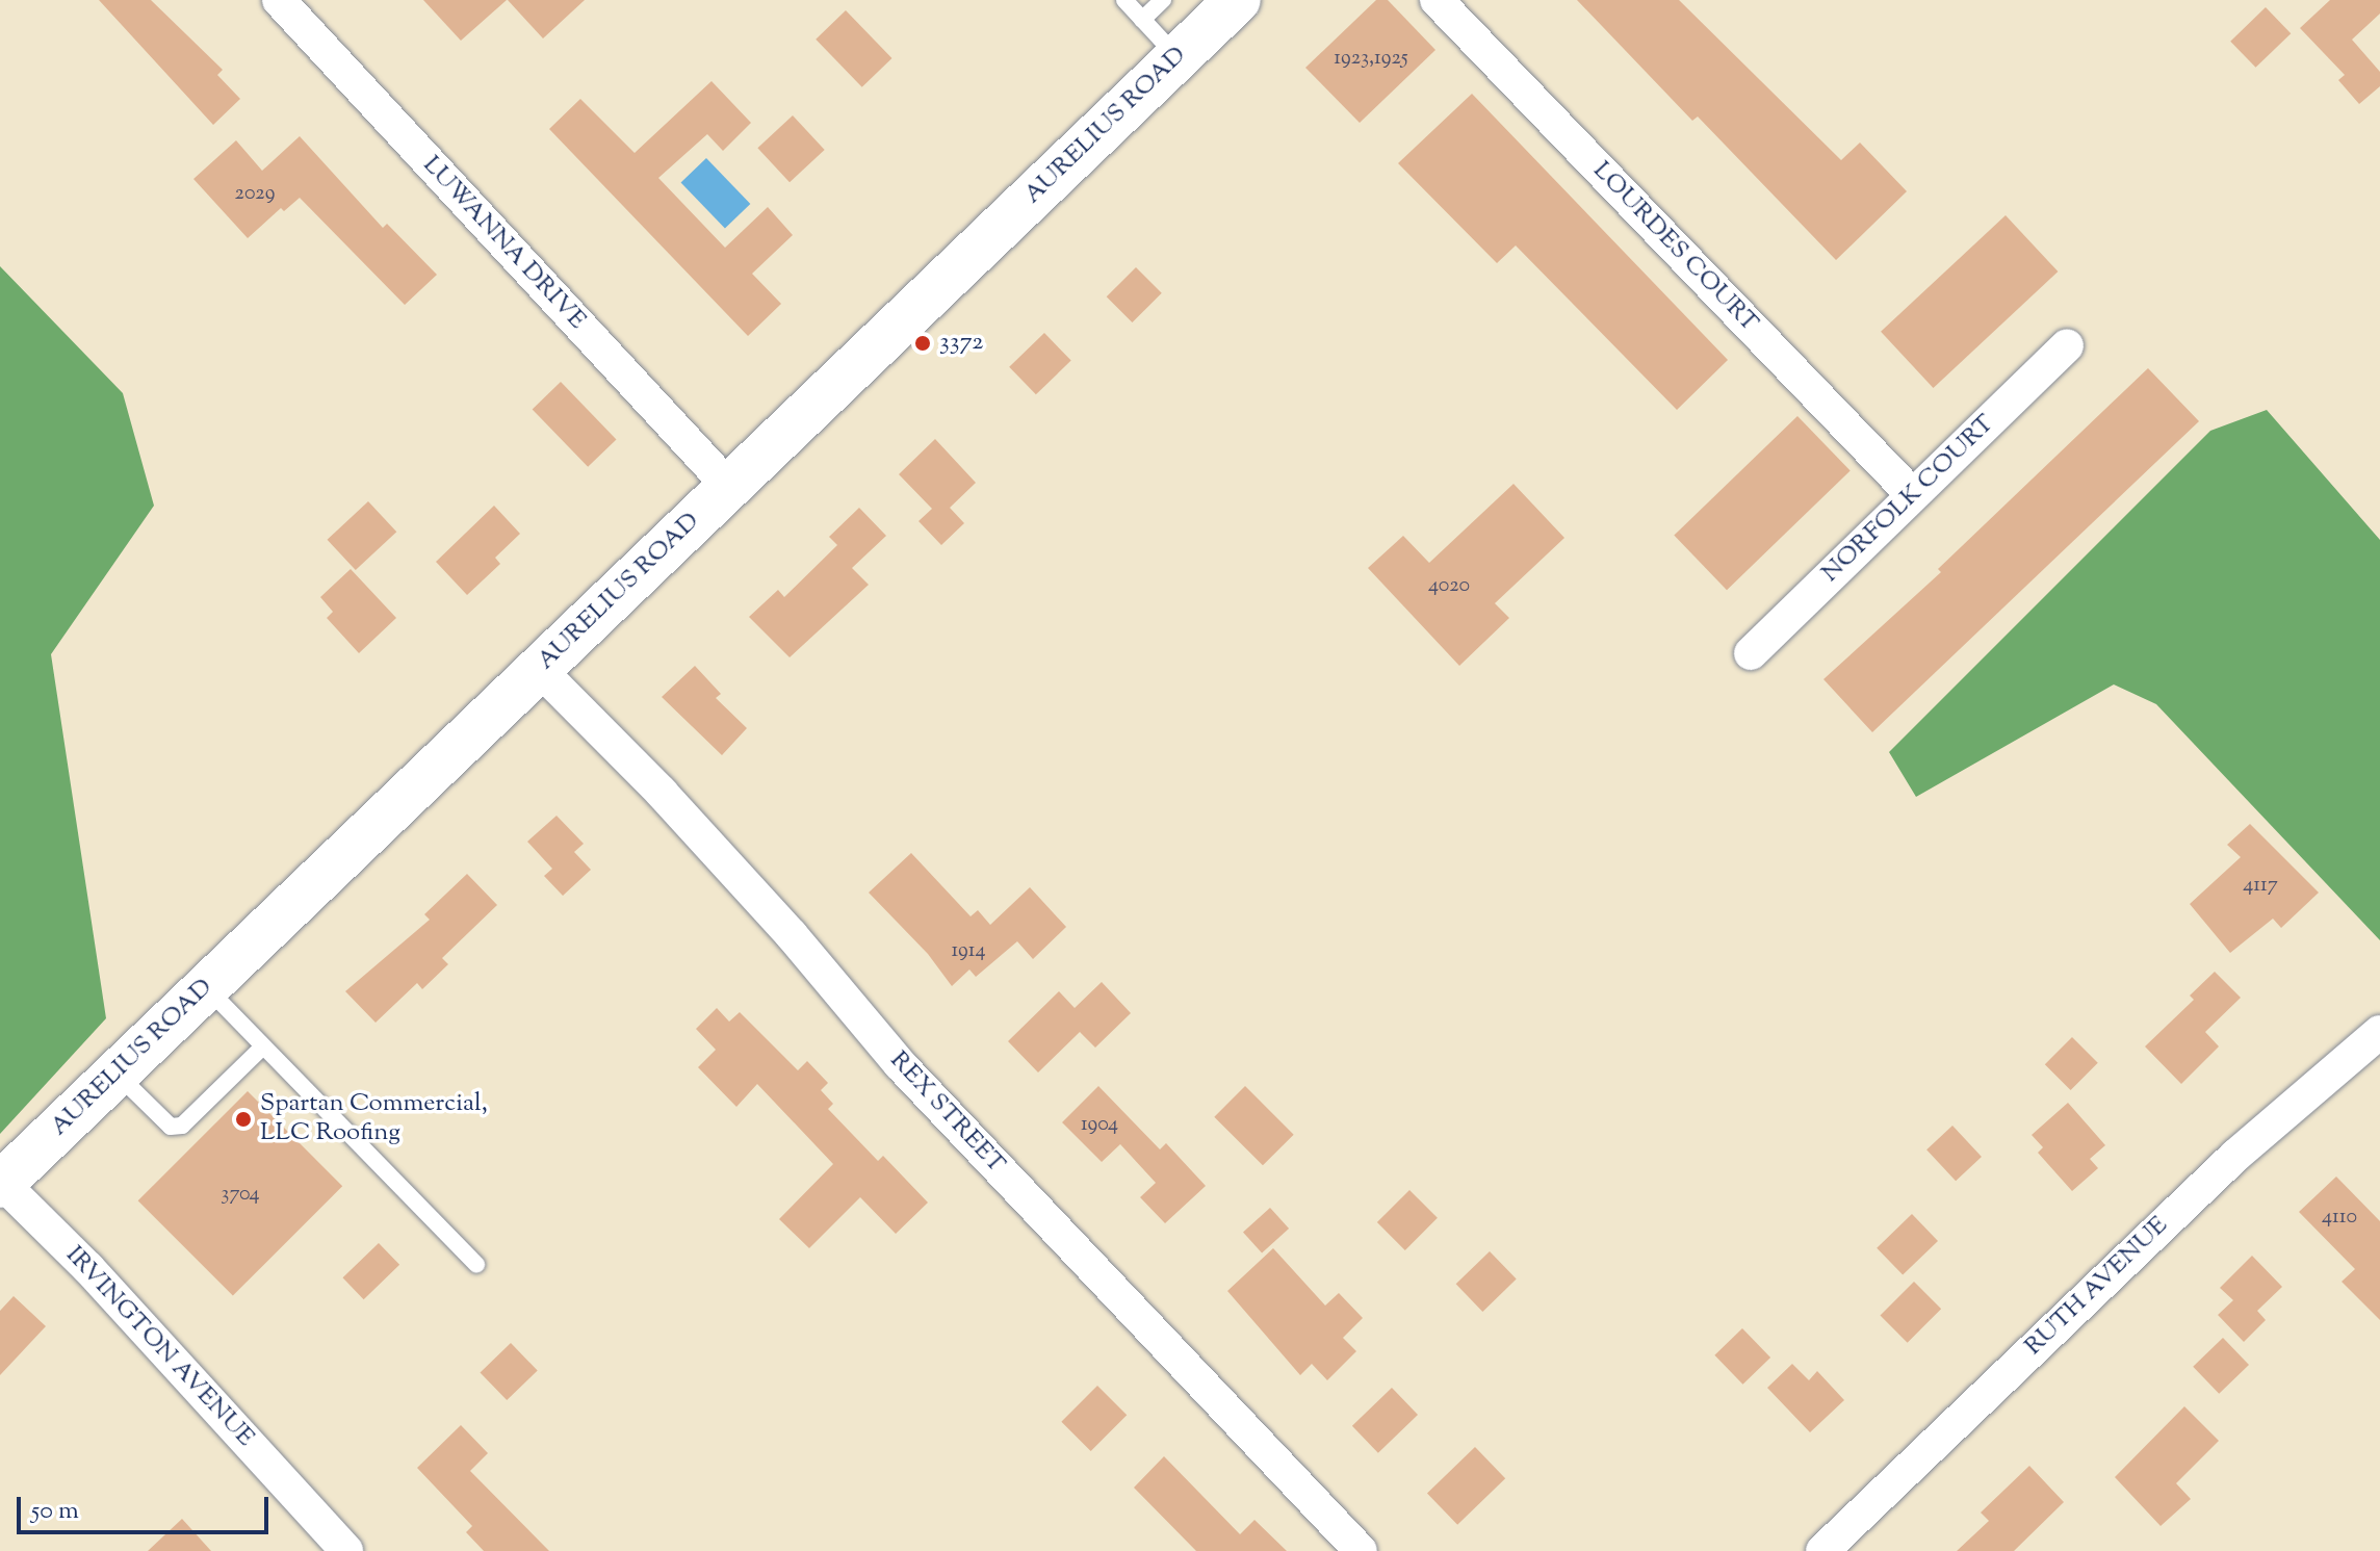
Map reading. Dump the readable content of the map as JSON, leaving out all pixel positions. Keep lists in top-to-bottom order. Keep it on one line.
{"streets":{"street":["AURELIUS ROAD","LUWANNA DRIVE","LOURDES COURT","NORFOLK COURT","REX STREET","RUTH AVENUE","IRVINGTON AVENUE"]},"crossings":[["AURELIUS ROAD","LUWANNA DRIVE"],["AURELIUS ROAD","REX STREET"],["AURELIUS ROAD","IRVINGTON AVENUE"],["LOURDES COURT","NORFOLK COURT"]],"places":["3372","Spartan Commercial, LLC Roofing"],"house_numbers":["1923,1925","2029","4020","4117","1914","1904","3704","4110"],"scale_bar":"50 m"}
